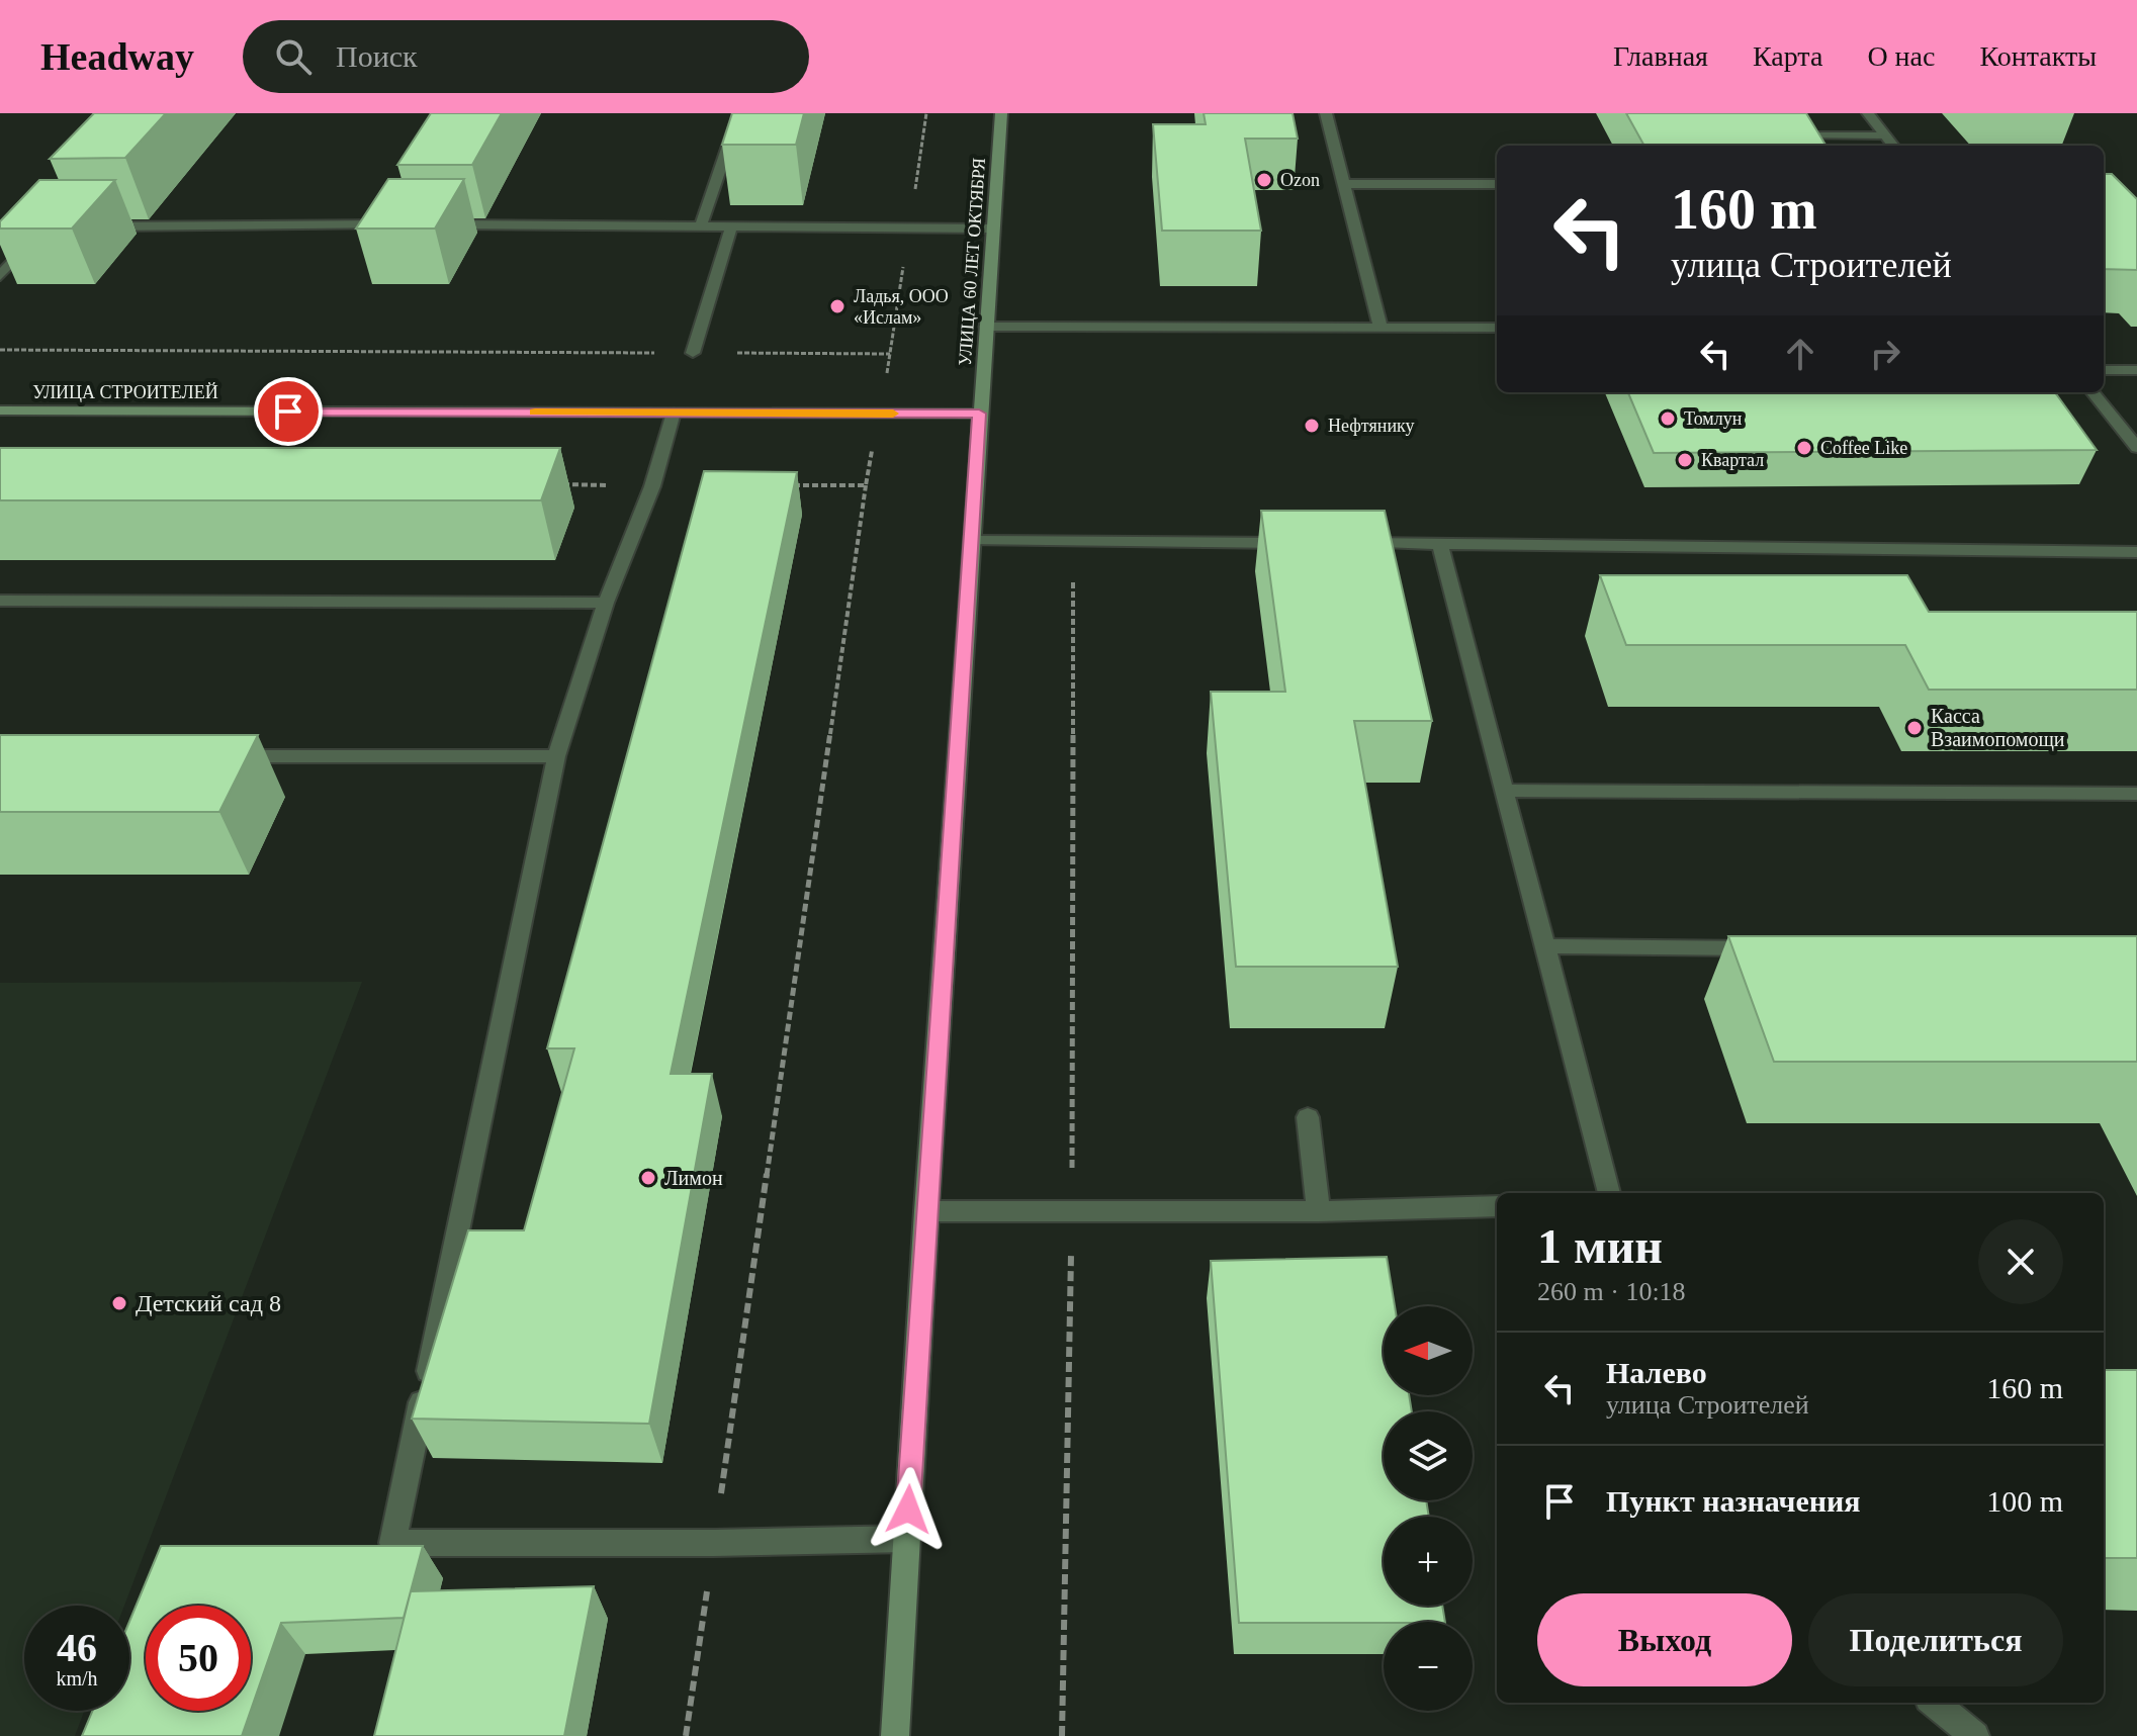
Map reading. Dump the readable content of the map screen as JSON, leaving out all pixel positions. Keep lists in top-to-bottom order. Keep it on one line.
{"streets":{"main road":["УЛИЦА 60 ЛЕТ ОКТЯБРЯ","УЛИЦА СТРОИТЕЛЕЙ"]},"crossings":[["УЛИЦА 60 ЛЕТ ОКТЯБРЯ","УЛИЦА СТРОИТЕЛЕЙ"]],"places":["Ozon","Ладья, ООО «Ислам»","Томлун","Нефтянику","Coffee Like","Квартал","Касса Взаимопомощи","Лимон","Детский сад 8"],"north":"left","page":{"header":"Headway","search":"Поиск","nav":["Главная","Карта","О нас","Контакты"],"turn":["160 m","улица Строителей"],"heading":["1 мин","260 m · 10:18"],"map_buttons":["+","−"],"list":[{"name":"Налево","note":"улица Строителей","value":"160 m"},{"name":"Пункт назначения","value":"100 m"}],"buttons":["Выход","Поделиться"],"speed":"46 km/h","limit":"50"}}
